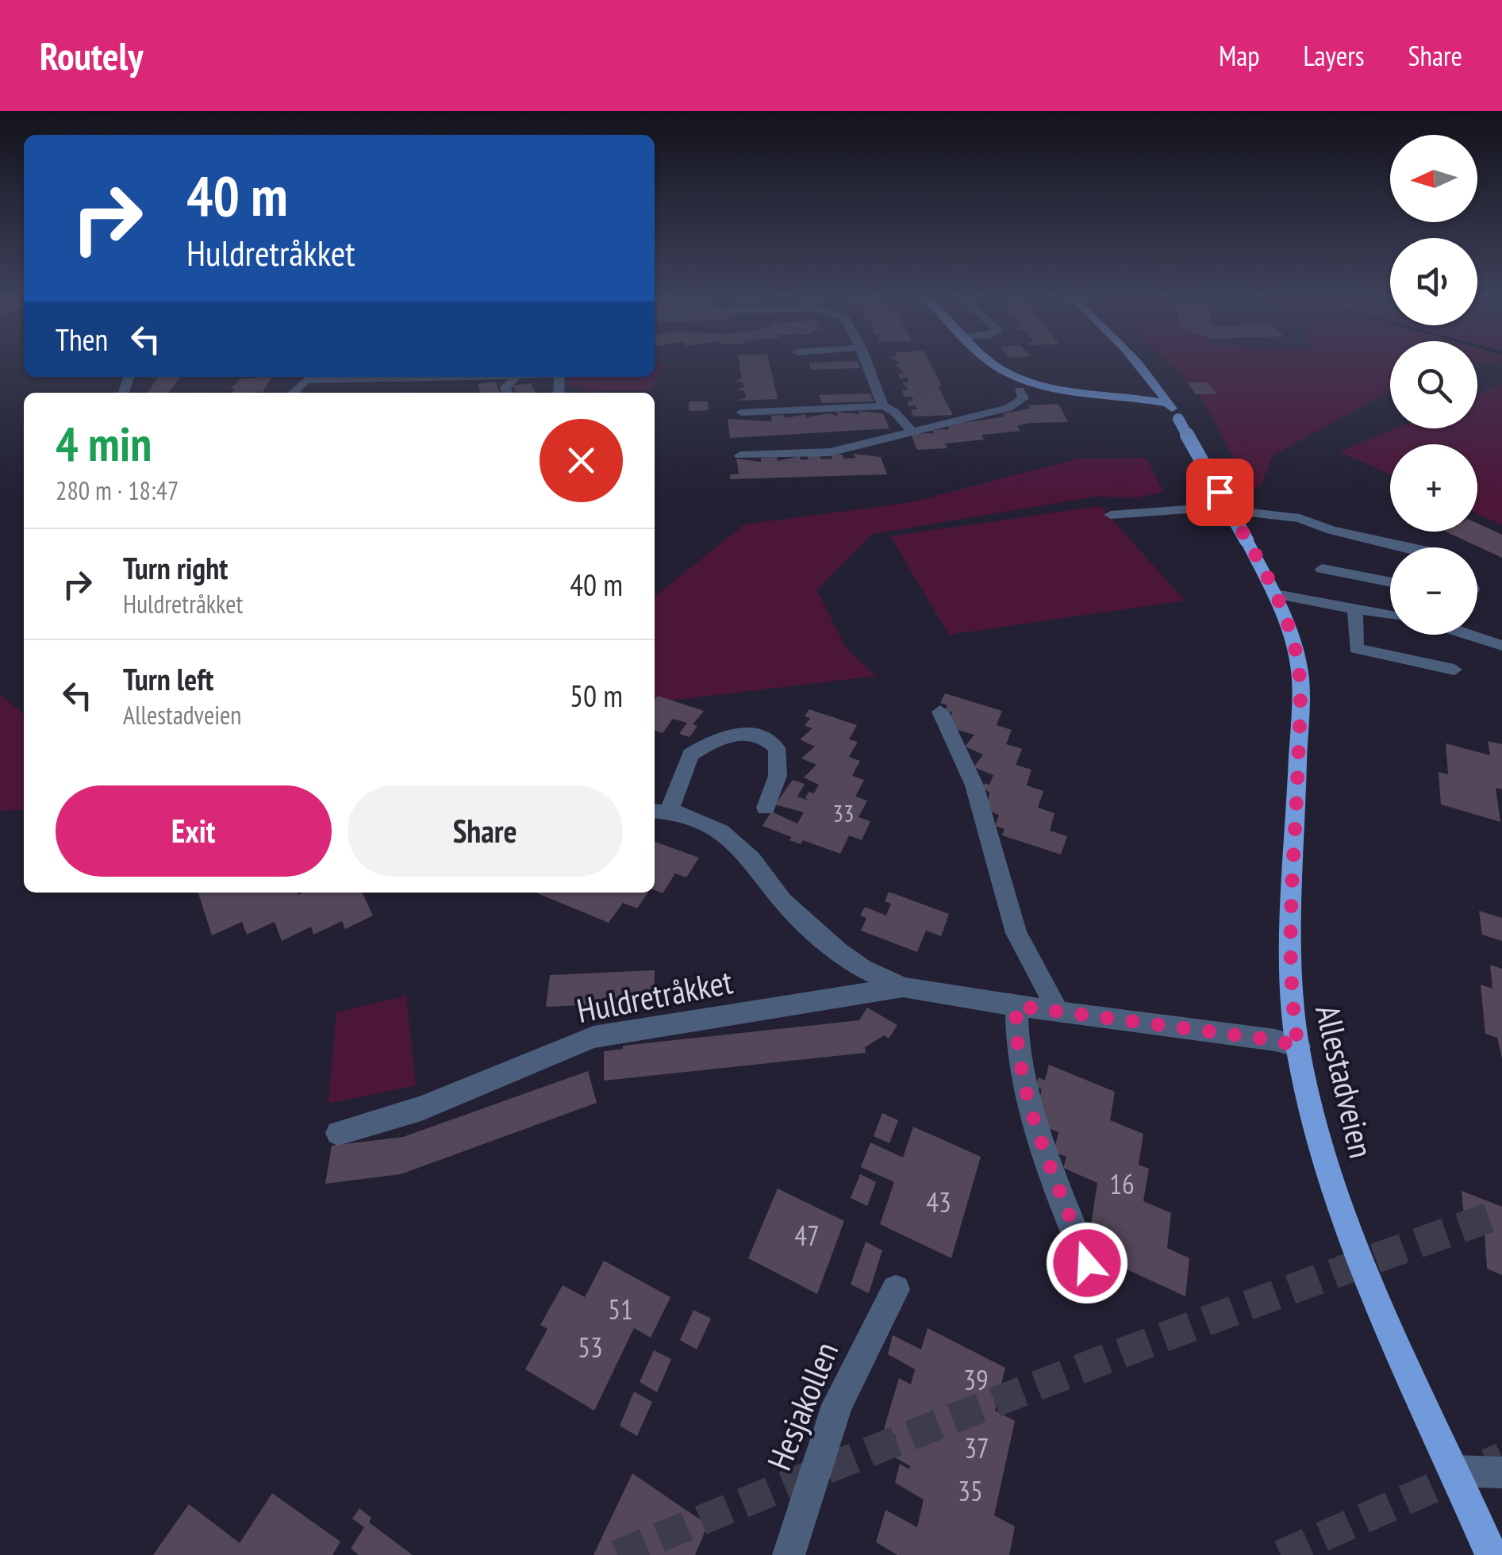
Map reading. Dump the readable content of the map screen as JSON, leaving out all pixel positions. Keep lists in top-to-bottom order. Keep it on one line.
{"streets":{"main road":["Allestadveien"],"street":["Huldretråkket","Hesjakollen"]},"crossings":[["Huldretråkket","Allestadveien"]],"house_numbers":["33","16","43","47","51","53","39","37","35"],"north":"left","page":{"header":"Routely","nav":["Map","Layers","Share"],"map_buttons":["+","−"],"turn":["40 m","Huldretråkket"],"then":"Then","heading":["4 min","280 m · 18:47"],"list":[{"name":"Turn right","note":"Huldretråkket","value":"40 m"},{"name":"Turn left","note":"Allestadveien","value":"50 m"}],"buttons":["Exit","Share"]}}
